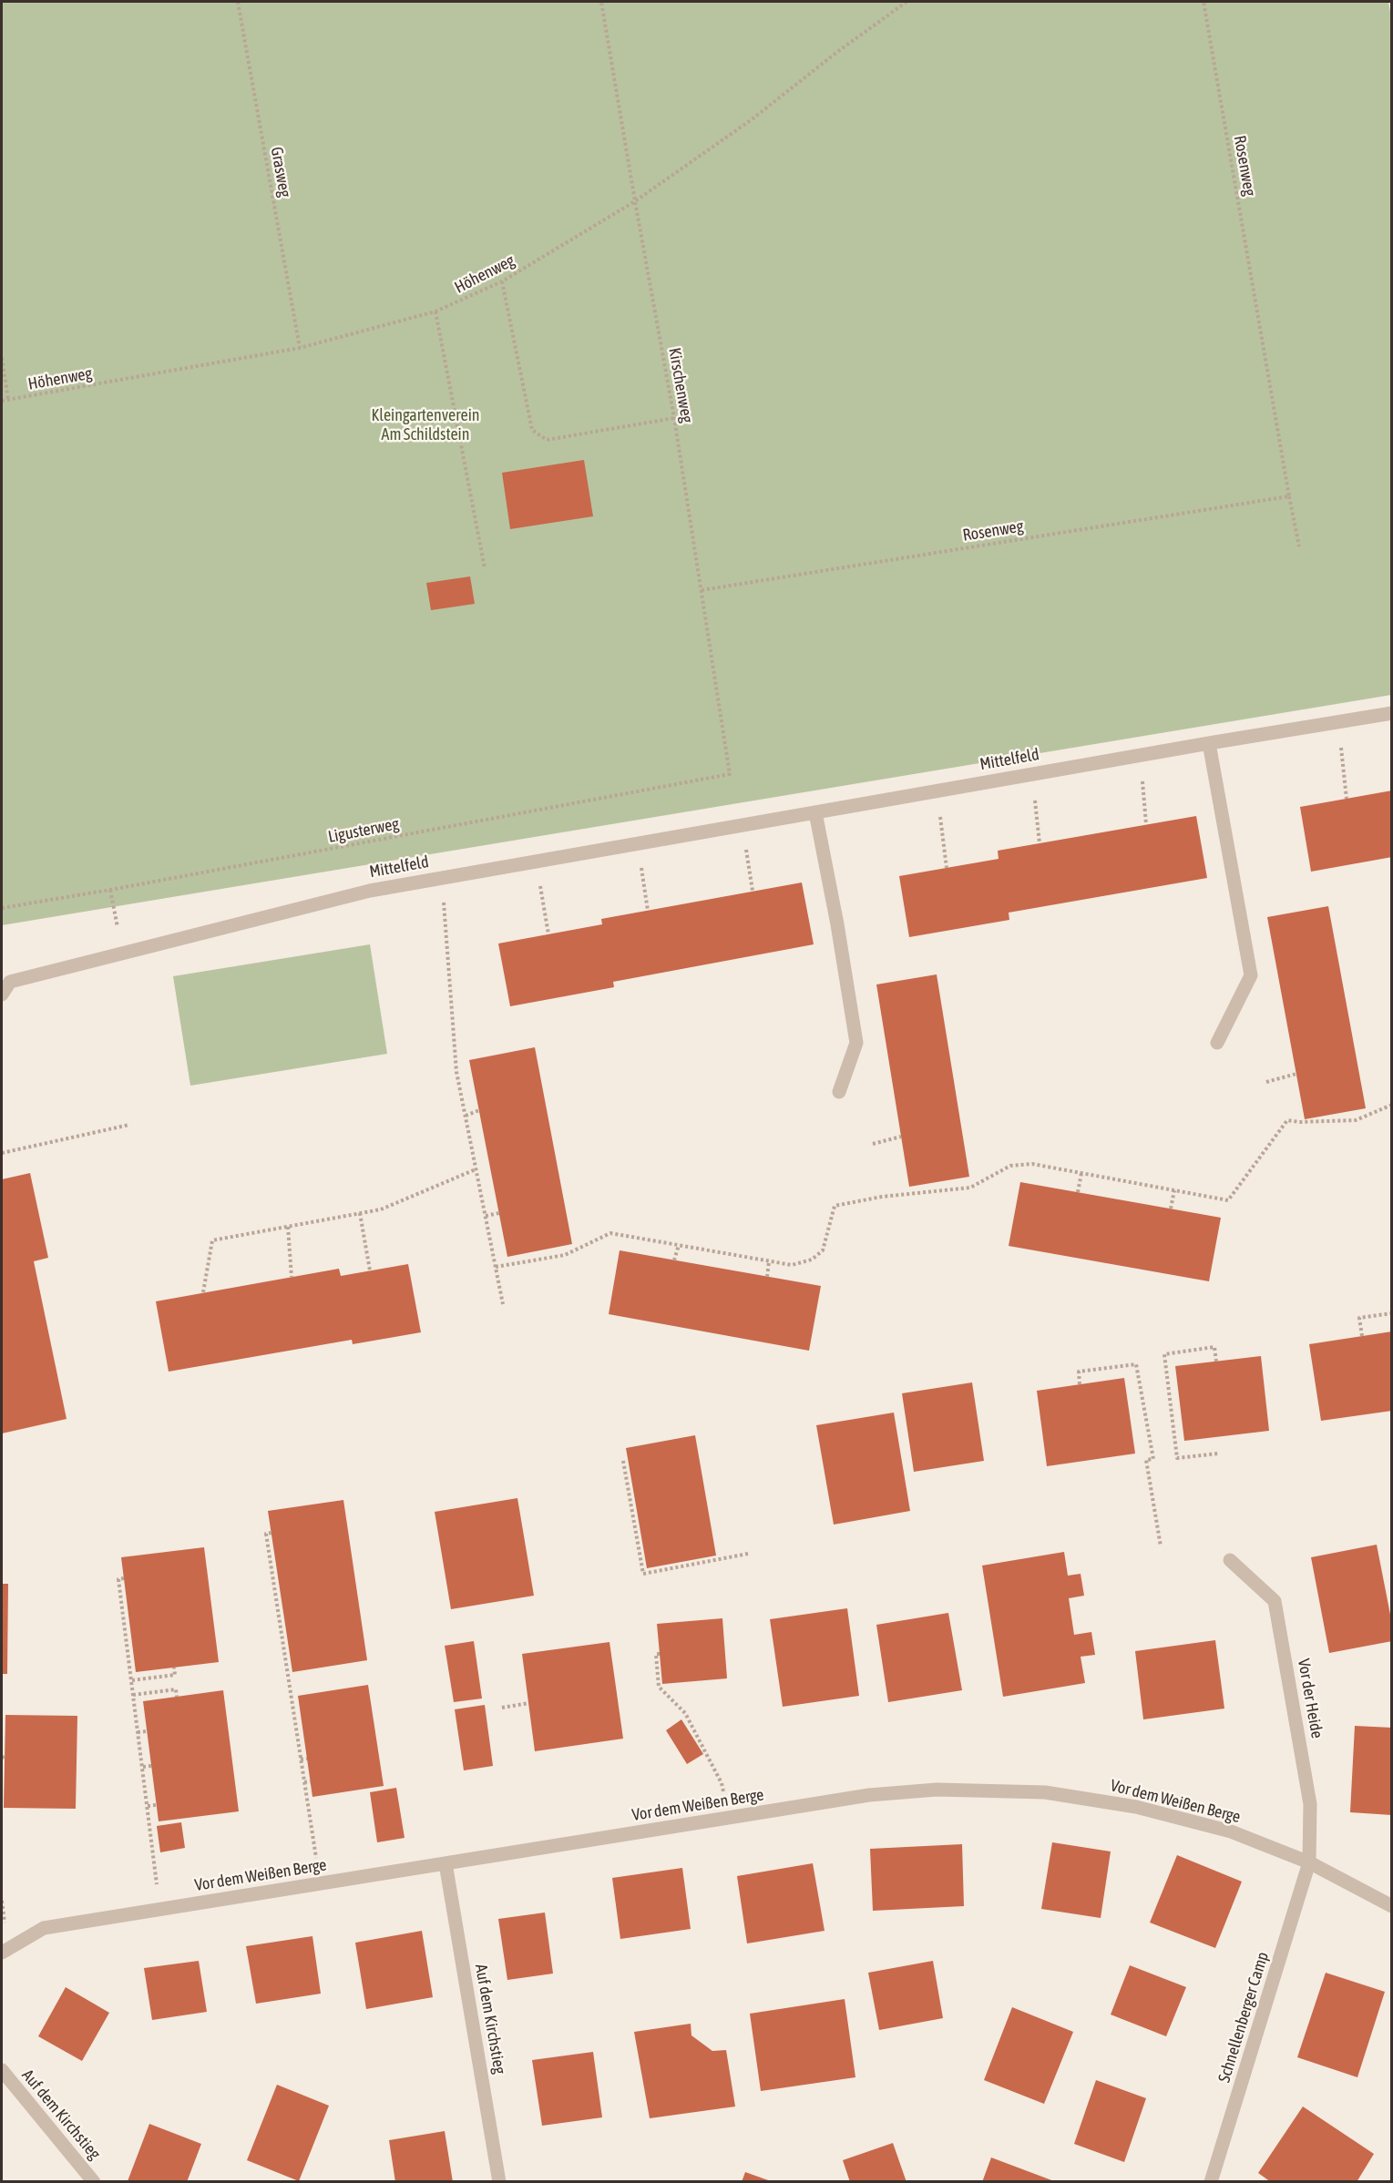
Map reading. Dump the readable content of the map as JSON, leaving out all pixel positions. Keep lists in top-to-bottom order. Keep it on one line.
{"streets":{"street":["Mittelfeld","Vor der Heide","Vor dem Weißen Berge","Schnellenberger Camp","Auf dem Kirchstieg"],"path":["Rosenweg","Grasweg","Höhenweg","Kirschenweg","Ligusterweg"]},"crossings":[["Rosenweg","Kirschenweg"],["Grasweg","Höhenweg"],["Höhenweg","Kirschenweg"],["Kirschenweg","Ligusterweg"],["Vor der Heide","Vor dem Weißen Berge"],["Vor der Heide","Schnellenberger Camp"],["Vor dem Weißen Berge","Schnellenberger Camp"],["Vor dem Weißen Berge","Auf dem Kirchstieg"]],"parks":["Kleingartenverein Am Schildstein"]}
